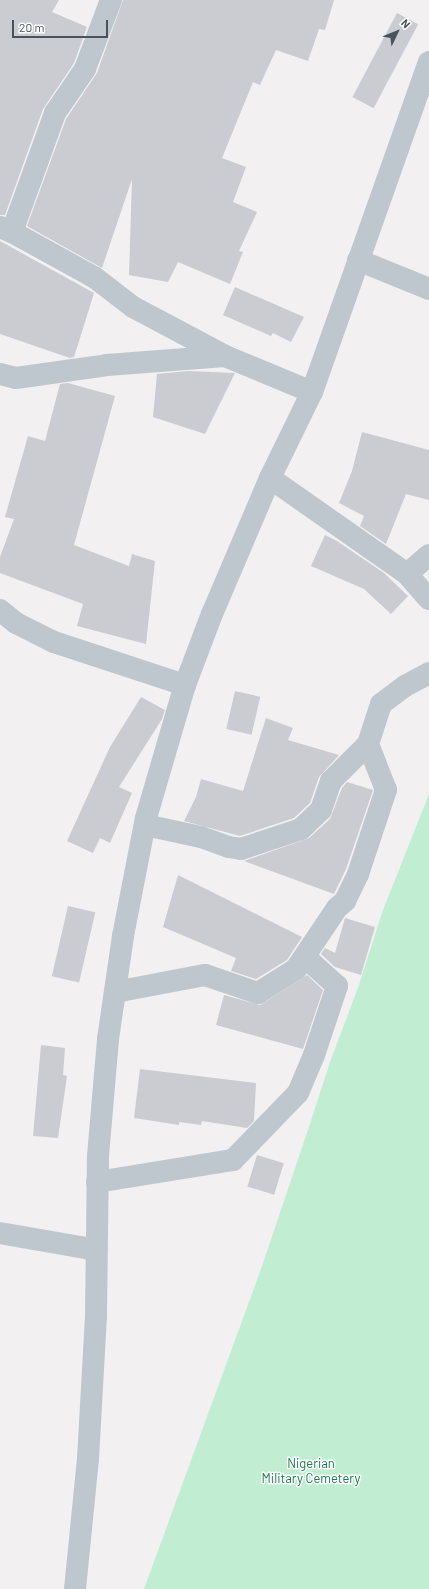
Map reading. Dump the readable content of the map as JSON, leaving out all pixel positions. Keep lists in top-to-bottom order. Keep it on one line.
{"parks":["Nigerian Military Cemetery"],"scale_bar":"20 m","north":"top right"}
